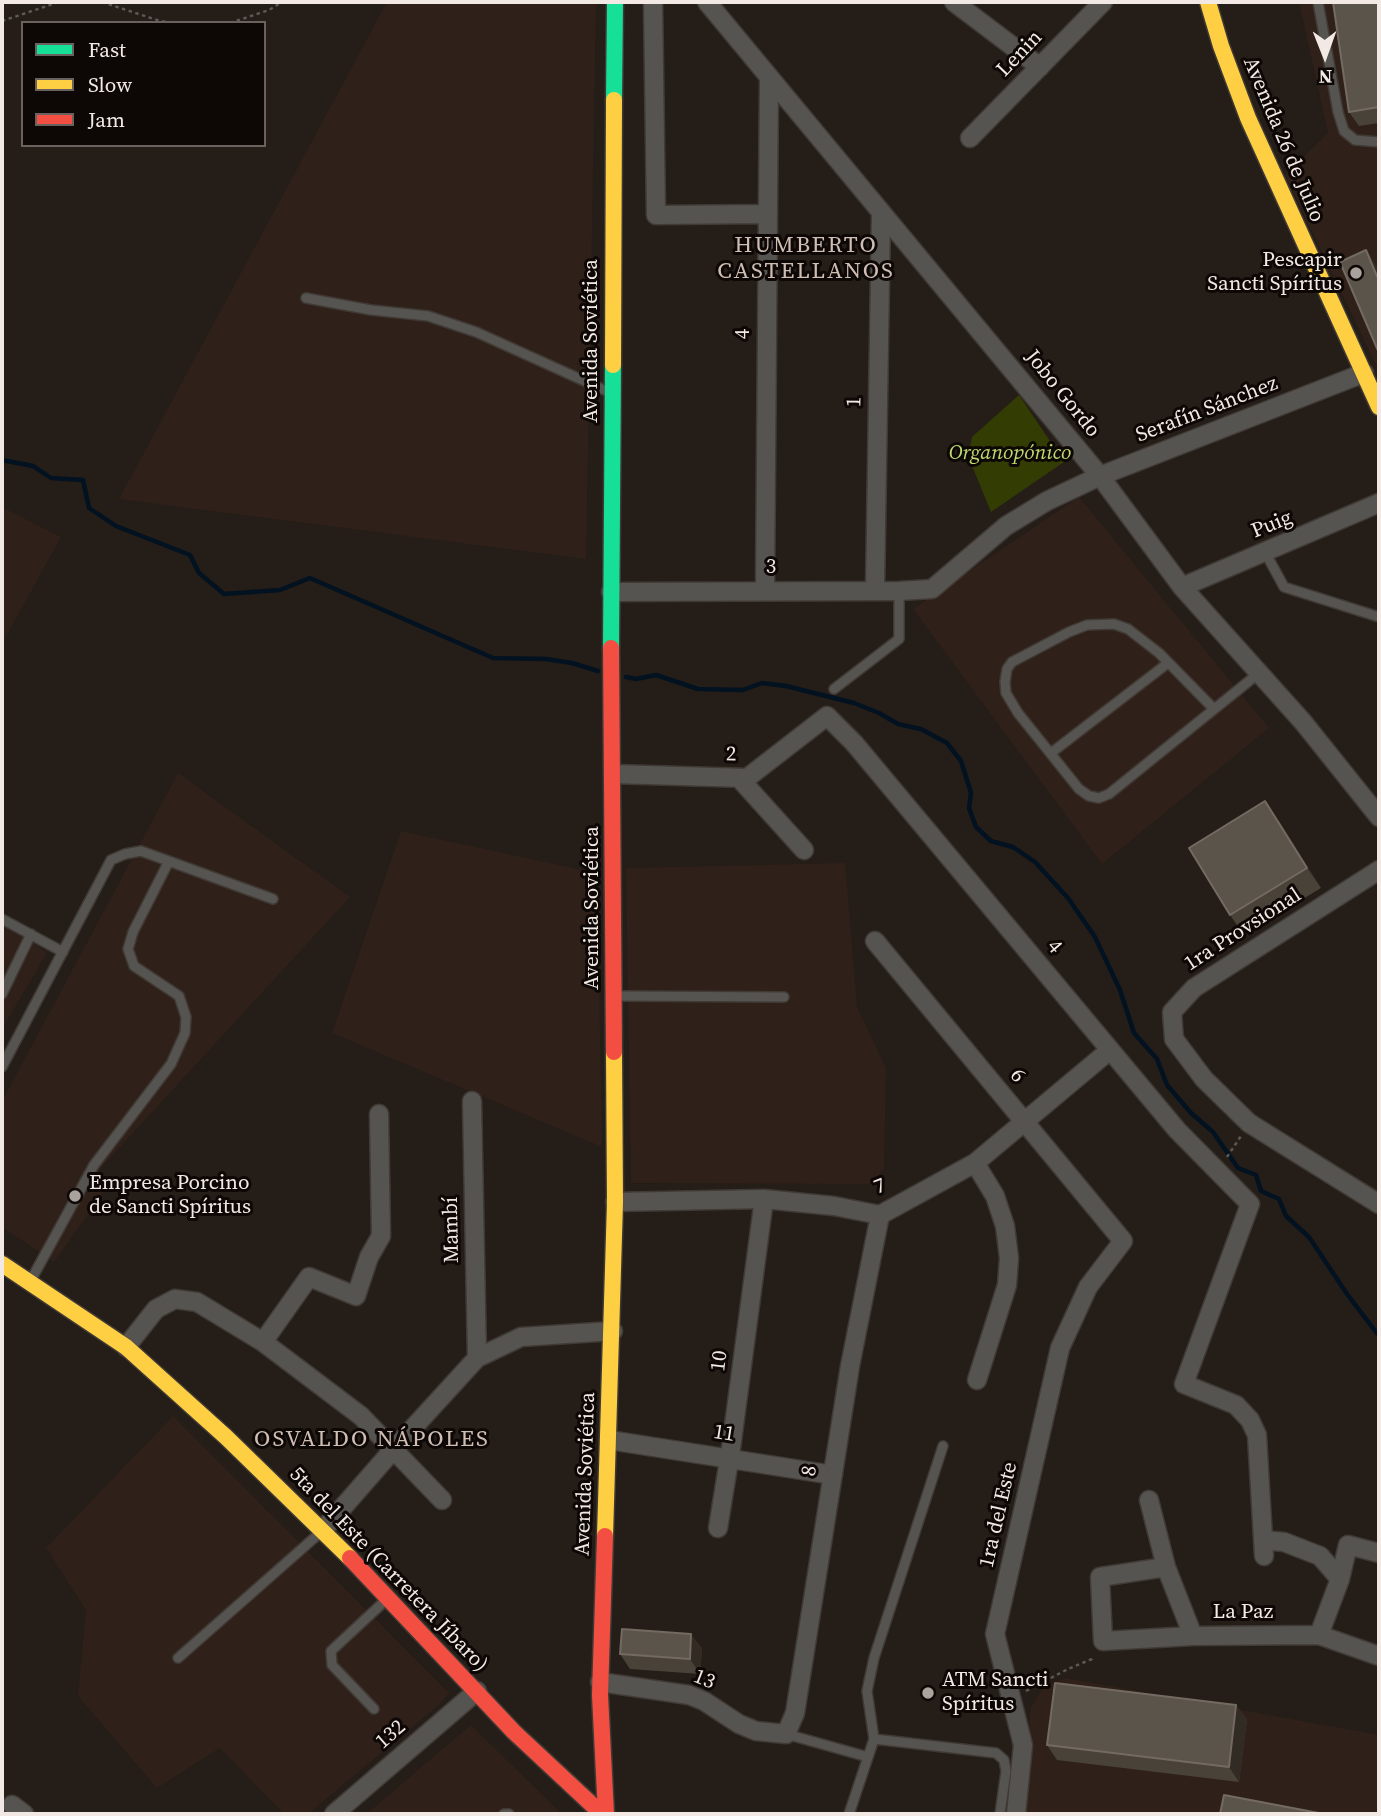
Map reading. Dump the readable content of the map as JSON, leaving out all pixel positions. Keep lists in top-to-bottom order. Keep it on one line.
{"streets":{"street":["Lenin","Avenida 26 de Julio","4","Avenida Soviética","Jobo Gordo","1","Serafín Sánchez","Puig","3","2","1ra Provsional","6","7","Mambí","10","11","8","1ra del Este","5ta del Este (Carretera Jíbaro)","La Paz","13","132"]},"crossings":[["Avenida 26 de Julio","Serafín Sánchez"],["4","Jobo Gordo"],["4","3"],["4","2"],["4","7"],["Avenida Soviética","3"],["Avenida Soviética","2"],["Avenida Soviética","7"],["Avenida Soviética","11"],["Avenida Soviética","5ta del Este (Carretera Jíbaro)"],["Avenida Soviética","13"],["Jobo Gordo","1"],["Jobo Gordo","Serafín Sánchez"],["Jobo Gordo","Puig"],["1","3"],["Serafín Sánchez","3"],["6","7"],["6","1ra del Este"],["7","10"],["7","8"],["10","11"],["11","8"],["8","13"],["5ta del Este (Carretera Jíbaro)","132"]],"districts":["HUMBERTO CASTELLANOS","OSVALDO NÁPOLES"],"parks":["Organopónico"],"places":["Pescapir Sancti Spíritus","Empresa Porcino de Sancti Spíritus","ATM Sancti Spíritus"],"legend":["Fast","Slow","Jam"],"north":"bottom"}
